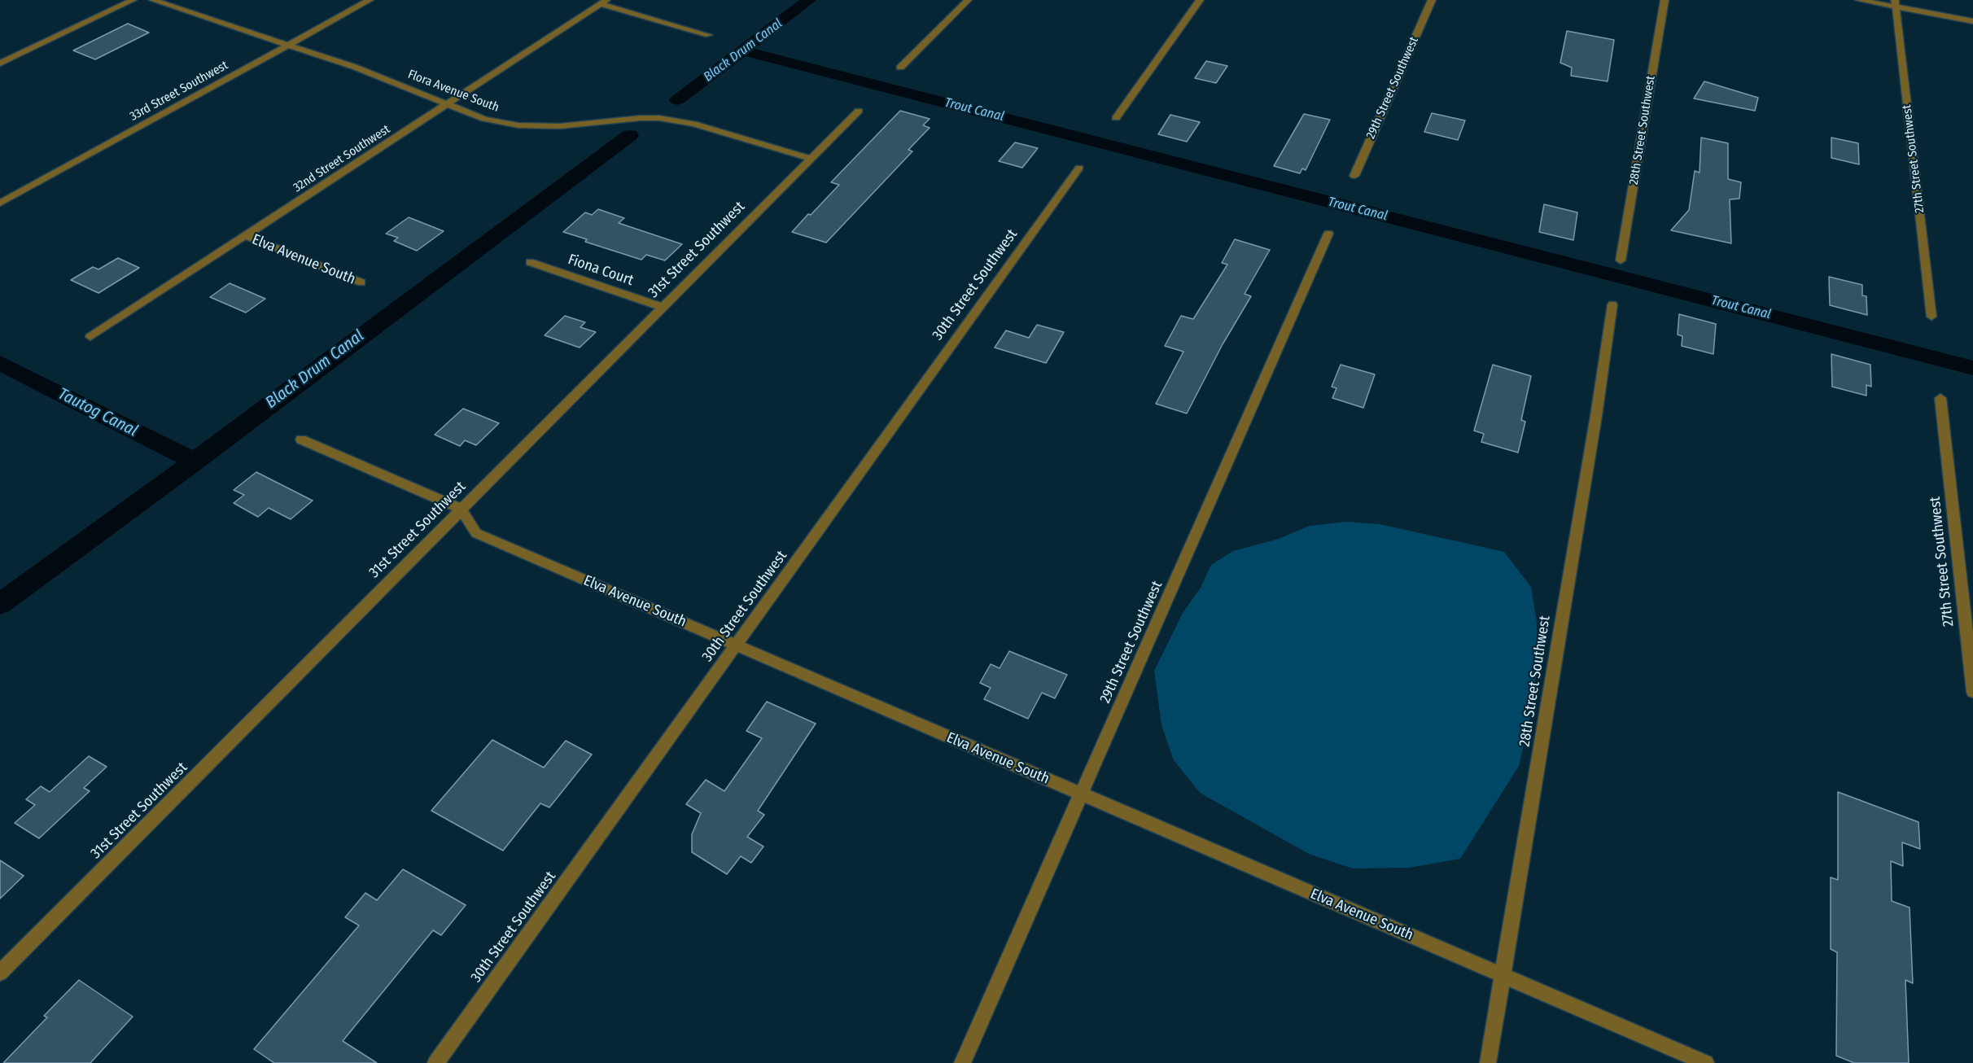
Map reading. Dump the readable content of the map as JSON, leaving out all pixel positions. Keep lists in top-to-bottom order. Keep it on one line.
{"streets":{"street":["29th Street Southwest","33rd Street Southwest","Flora Avenue South","28th Street Southwest","32nd Street Southwest","27th Street Southwest","31st Street Southwest","Elva Avenue South","Fiona Court","30th Street Southwest"]},"crossings":[["29th Street Southwest","Elva Avenue South"],["33rd Street Southwest","Flora Avenue South"],["Flora Avenue South","32nd Street Southwest"],["Flora Avenue South","31st Street Southwest"],["28th Street Southwest","Elva Avenue South"],["32nd Street Southwest","Elva Avenue South"],["31st Street Southwest","Elva Avenue South"],["31st Street Southwest","Fiona Court"],["Elva Avenue South","30th Street Southwest"]],"water":["Black Drum Canal","Trout Canal","Tautog Canal"]}
